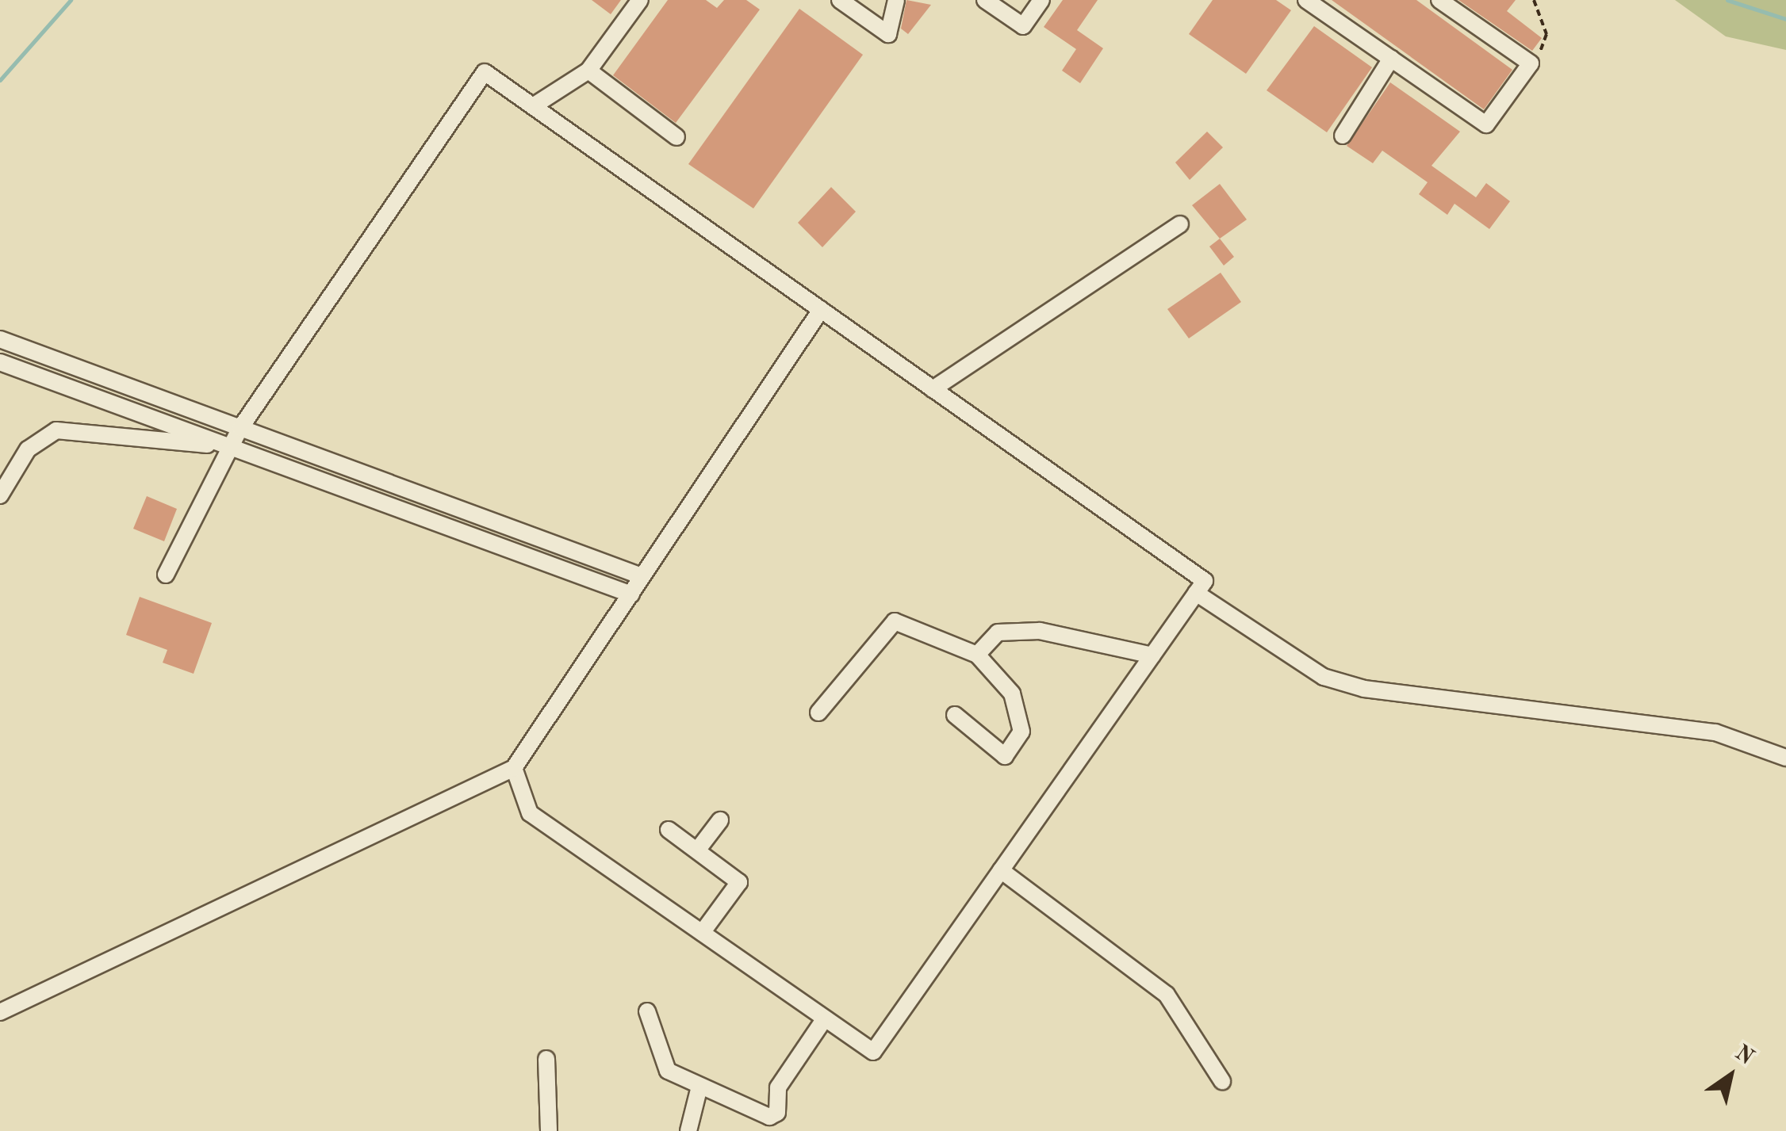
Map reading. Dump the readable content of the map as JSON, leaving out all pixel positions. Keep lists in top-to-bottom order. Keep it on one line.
{"north":"top right"}
